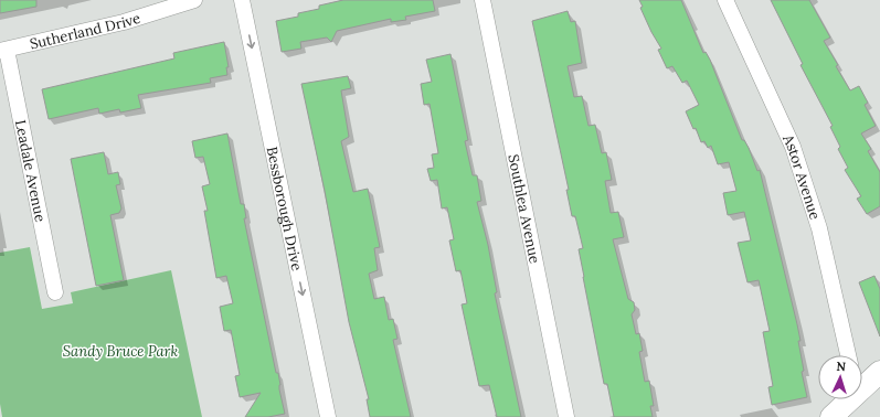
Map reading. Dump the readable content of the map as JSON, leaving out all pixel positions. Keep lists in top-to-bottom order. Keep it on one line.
{"streets":{"street":["Sutherland Drive","Leadale Avenue","Astor Avenue","Bessborough Drive","Southlea Avenue"]},"crossings":[["Sutherland Drive","Leadale Avenue"]],"one_way":["Bessborough Drive"],"parks":["Sandy Bruce Park"],"north":"top"}
